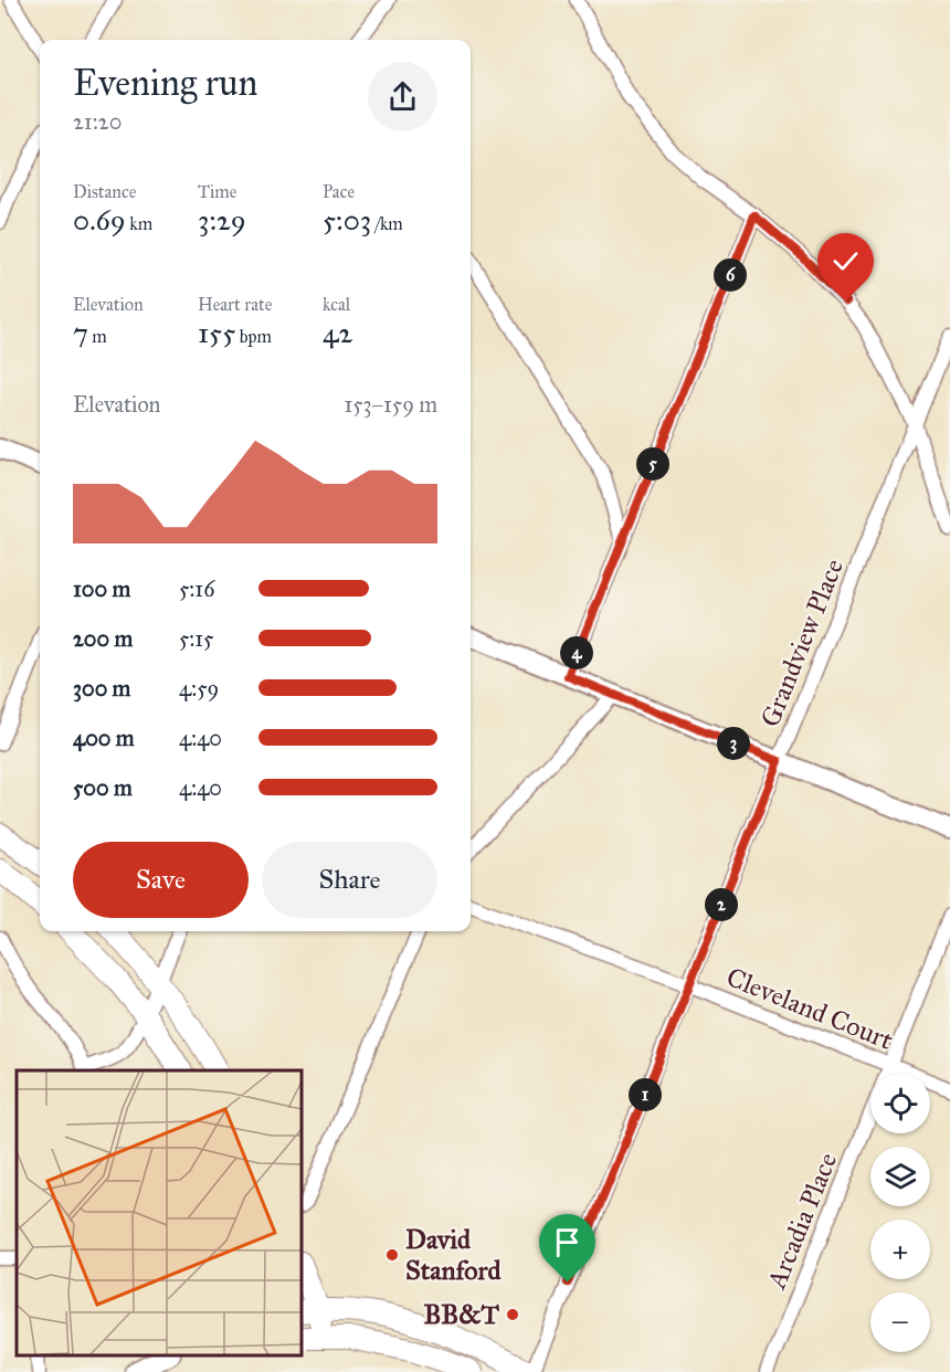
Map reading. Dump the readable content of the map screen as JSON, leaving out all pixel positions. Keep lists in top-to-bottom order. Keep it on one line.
{"streets":{"street":["Grandview Place","Cleveland Court","Arcadia Place"]},"crossings":[["Grandview Place","Cleveland Court"],["Cleveland Court","Arcadia Place"]],"places":["David Stanford","BB&T"],"page":{"heading":["Evening run","21:20"],"stats":[["Distance","0.69 km"],["Time","3:29"],["Pace","5:03 /km"],["Elevation","7 m"],["Heart rate","155 bpm"],["kcal","42"]],"pins":["6","5","4","3","2","1"],"chart":["Elevation","153–159 m"],"list":[{"name":"100 m","note":"5:16"},{"name":"200 m","note":"5:15"},{"name":"300 m","note":"4:59"},{"name":"400 m","note":"4:40"},{"name":"500 m","note":"4:40"}],"buttons":["Save","Share"],"map_buttons":["+","−"]}}
